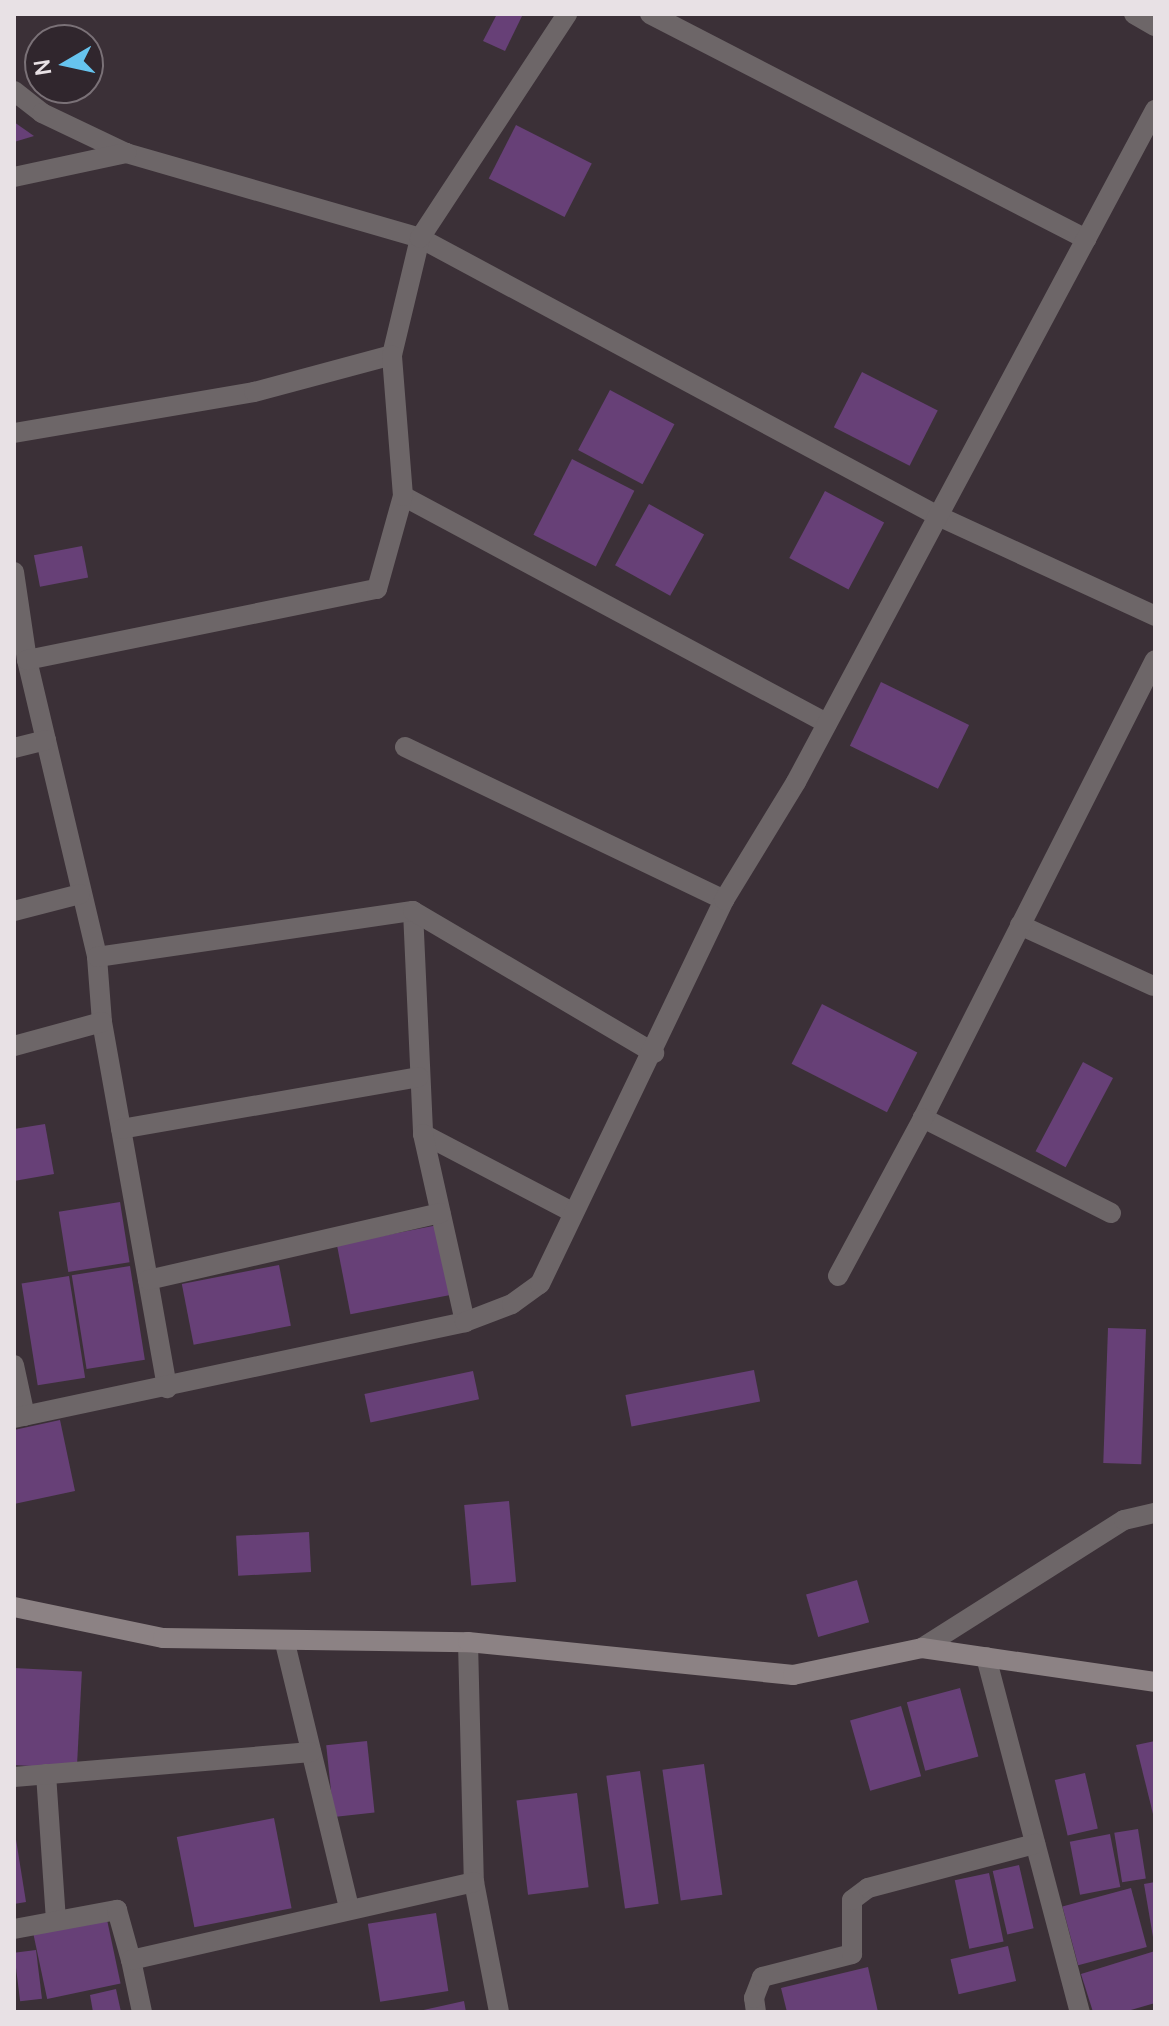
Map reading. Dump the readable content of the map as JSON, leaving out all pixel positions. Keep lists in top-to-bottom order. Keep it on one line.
{"north":"left"}
